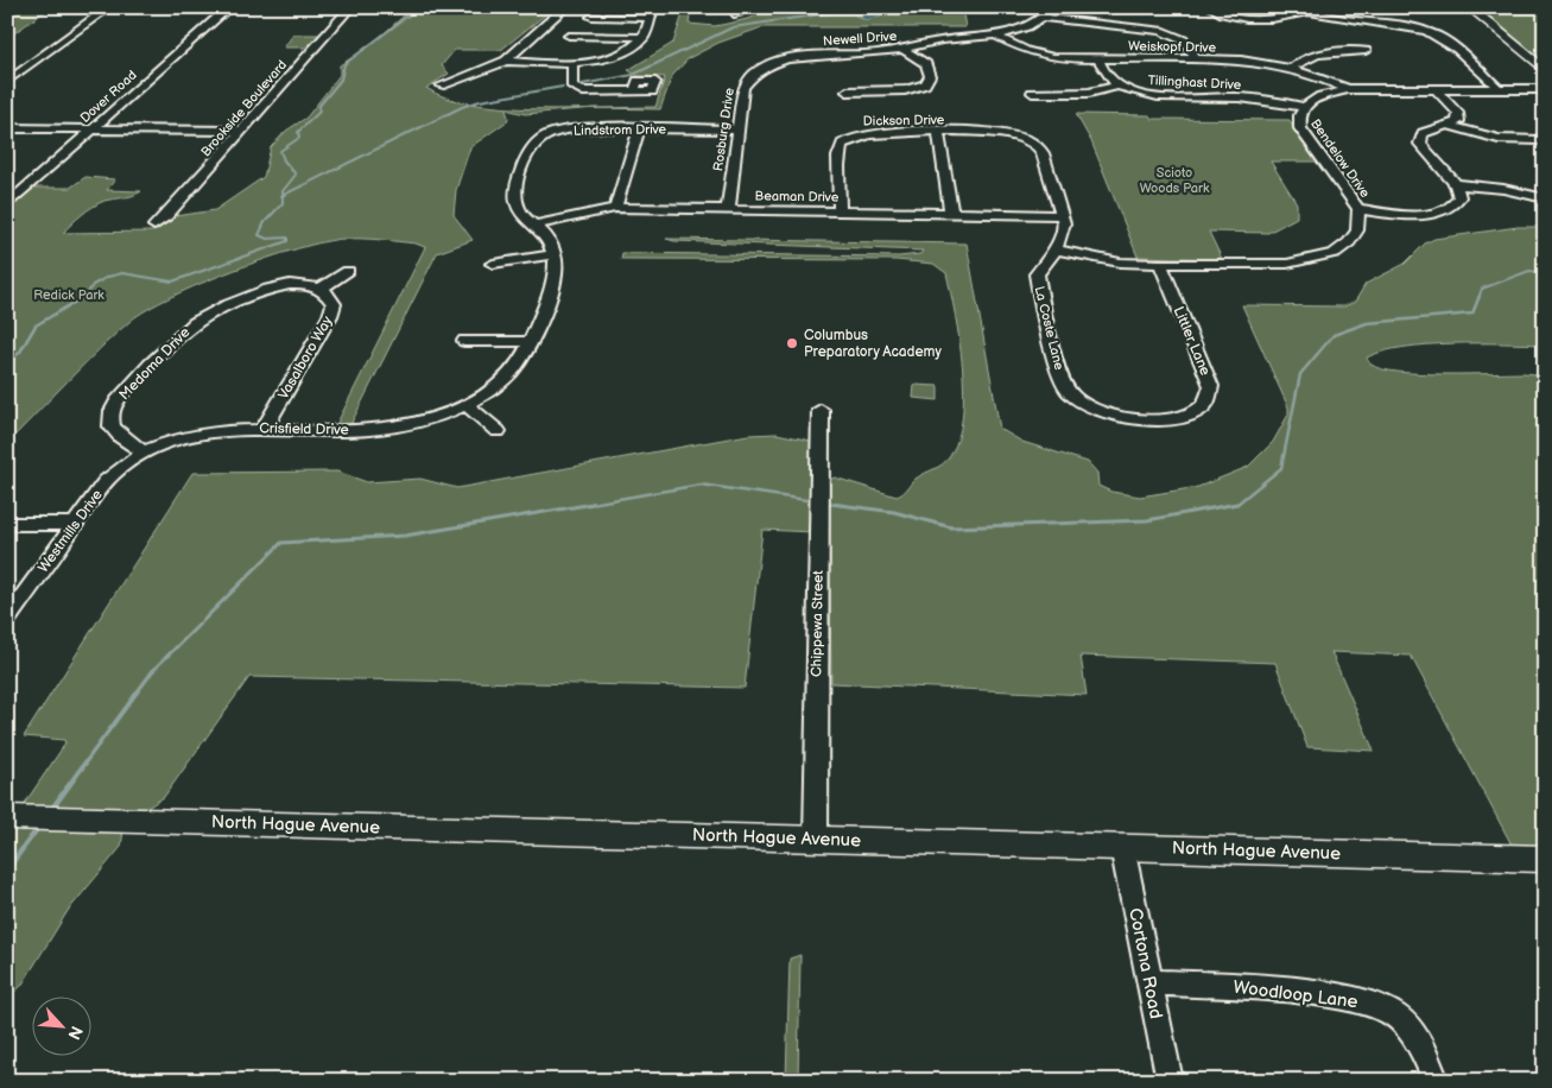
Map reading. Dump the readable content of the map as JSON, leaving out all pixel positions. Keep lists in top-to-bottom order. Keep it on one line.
{"streets":{"main road":["North Hague Avenue"],"street":["Newell Drive","Weiskopf Drive","Tillinghast Drive","Dover Road","Brookside Boulevard","Dickson Drive","Lindstrom Drive","Rosburg Drive","Bendelow Drive","Beaman Drive","La Coste Lane","Littler Lane","Vasalboro Way","Medoma Drive","Crisfield Drive","Westmills Drive","Chippewa Street","Cortona Road","Woodloop Lane"]},"crossings":[["Newell Drive","Weiskopf Drive"],["Newell Drive","Rosburg Drive"],["Weiskopf Drive","Bendelow Drive"],["Tillinghast Drive","Bendelow Drive"],["Dickson Drive","Beaman Drive"],["Dickson Drive","La Coste Lane"],["Lindstrom Drive","Rosburg Drive"],["Lindstrom Drive","Beaman Drive"],["Rosburg Drive","Beaman Drive"],["Bendelow Drive","La Coste Lane"],["Bendelow Drive","Littler Lane"],["Beaman Drive","La Coste Lane"],["La Coste Lane","Littler Lane"],["Vasalboro Way","Medoma Drive"],["Vasalboro Way","Crisfield Drive"],["Medoma Drive","Crisfield Drive"],["Medoma Drive","Westmills Drive"],["Crisfield Drive","Westmills Drive"],["Chippewa Street","North Hague Avenue"],["North Hague Avenue","Cortona Road"],["Cortona Road","Woodloop Lane"]],"parks":["Scioto Woods Park","Redick Park"],"places":["Columbus Preparatory Academy"],"north":"bottom right"}
